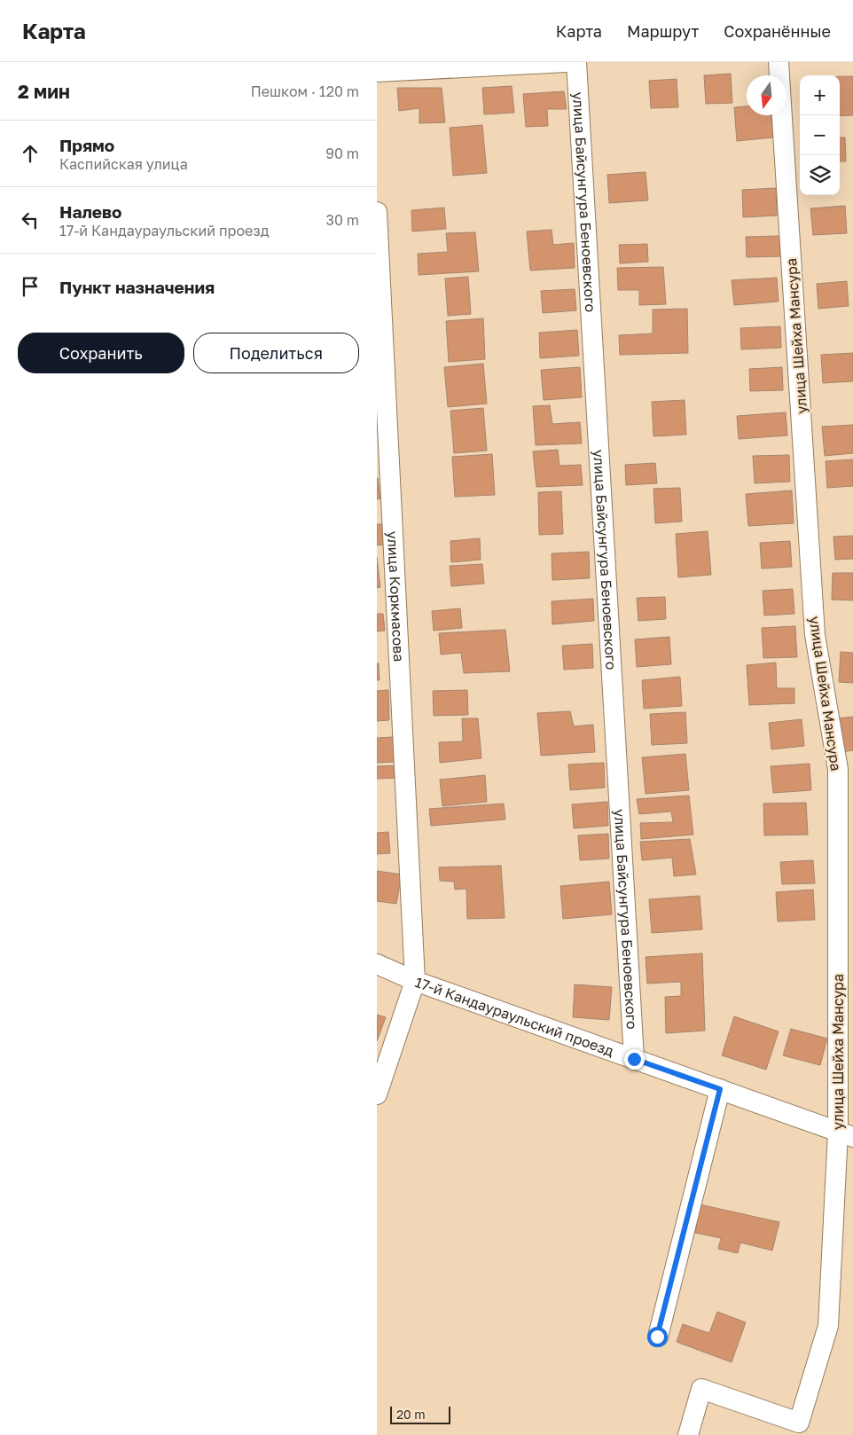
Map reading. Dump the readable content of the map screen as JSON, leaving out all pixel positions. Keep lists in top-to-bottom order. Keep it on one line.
{"streets":{"street":["улица Байсунгура Беноевского","улица Шейха Мансура","улица Коркмасова","17-й Кандаураульский проезд"]},"crossings":[["улица Байсунгура Беноевского","17-й Кандаураульский проезд"],["улица Шейха Мансура","17-й Кандаураульский проезд"],["улица Коркмасова","17-й Кандаураульский проезд"]],"scale_bar":"20 m","north":"bottom","page":{"header":"Карта","nav":["Карта","Маршрут","Сохранённые"],"heading":["2 мин","Пешком · 120 m"],"map_buttons":["+","−"],"list":[["Прямо","Каспийская улица","90 m"],["Налево","17-й Кандаураульский проезд","30 m"],"Пункт назначения"],"buttons":["Сохранить","Поделиться"],"scale":"20 m"}}
